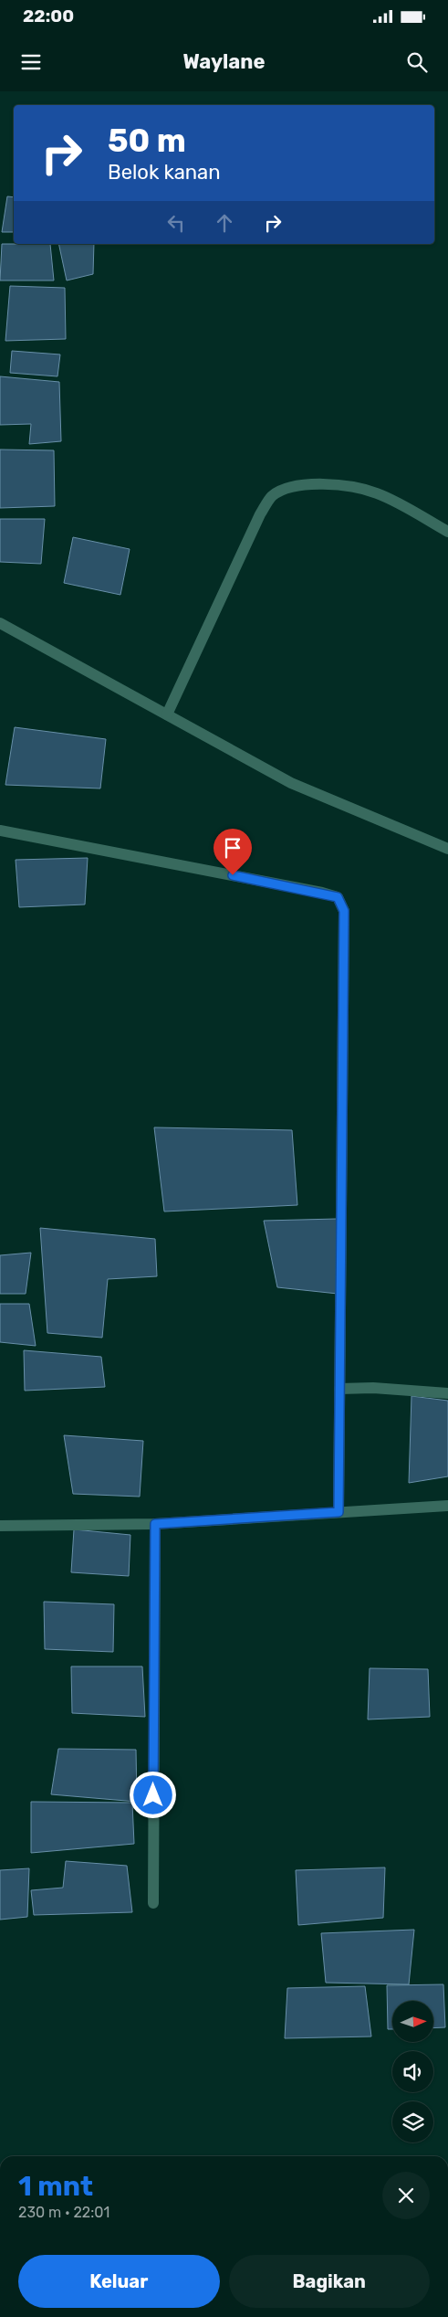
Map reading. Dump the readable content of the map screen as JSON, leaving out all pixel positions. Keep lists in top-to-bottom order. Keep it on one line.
{"north":"right","page":{"status":"22:00","header":"Waylane","turn":["50 m","Belok kanan"],"heading":["1 mnt","230 m · 22:01"],"buttons":["Keluar","Bagikan"]}}
